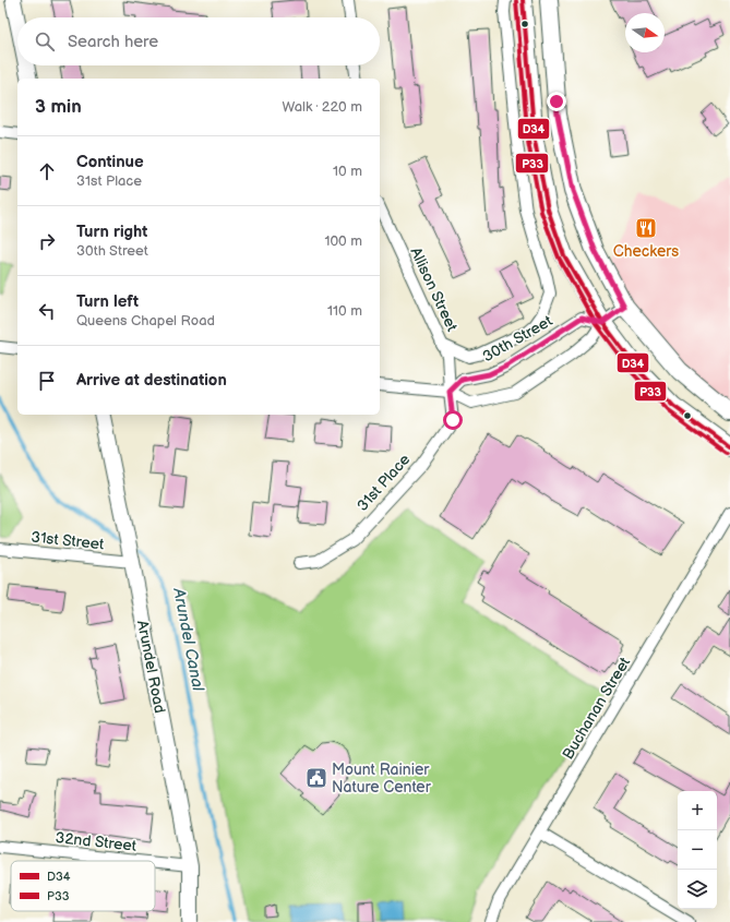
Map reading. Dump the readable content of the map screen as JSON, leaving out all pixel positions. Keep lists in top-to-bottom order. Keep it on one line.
{"streets":{"street":["Allison Street","30th Street","31st Place","31st Street","Arundel Road","Buchanan Street","32nd Street"]},"crossings":[["Allison Street","30th Street"],["Allison Street","31st Place"],["30th Street","31st Place"],["31st Street","Arundel Road"],["Arundel Road","32nd Street"]],"water":["Arundel Canal"],"places":{"restaurant":["Checkers"],"public building":["Mount Rainier Nature Center"]},"lines":["transit line D34","transit line P33"],"legend":["D34","P33"],"north":"right","page":{"search":"Search here","heading":["3 min","Walk · 220 m"],"list":[["Continue","31st Place","10 m"],["Turn right","30th Street","100 m"],["Turn left","Queens Chapel Road","110 m"],"Arrive at destination"],"map_buttons":["+","−"]}}
